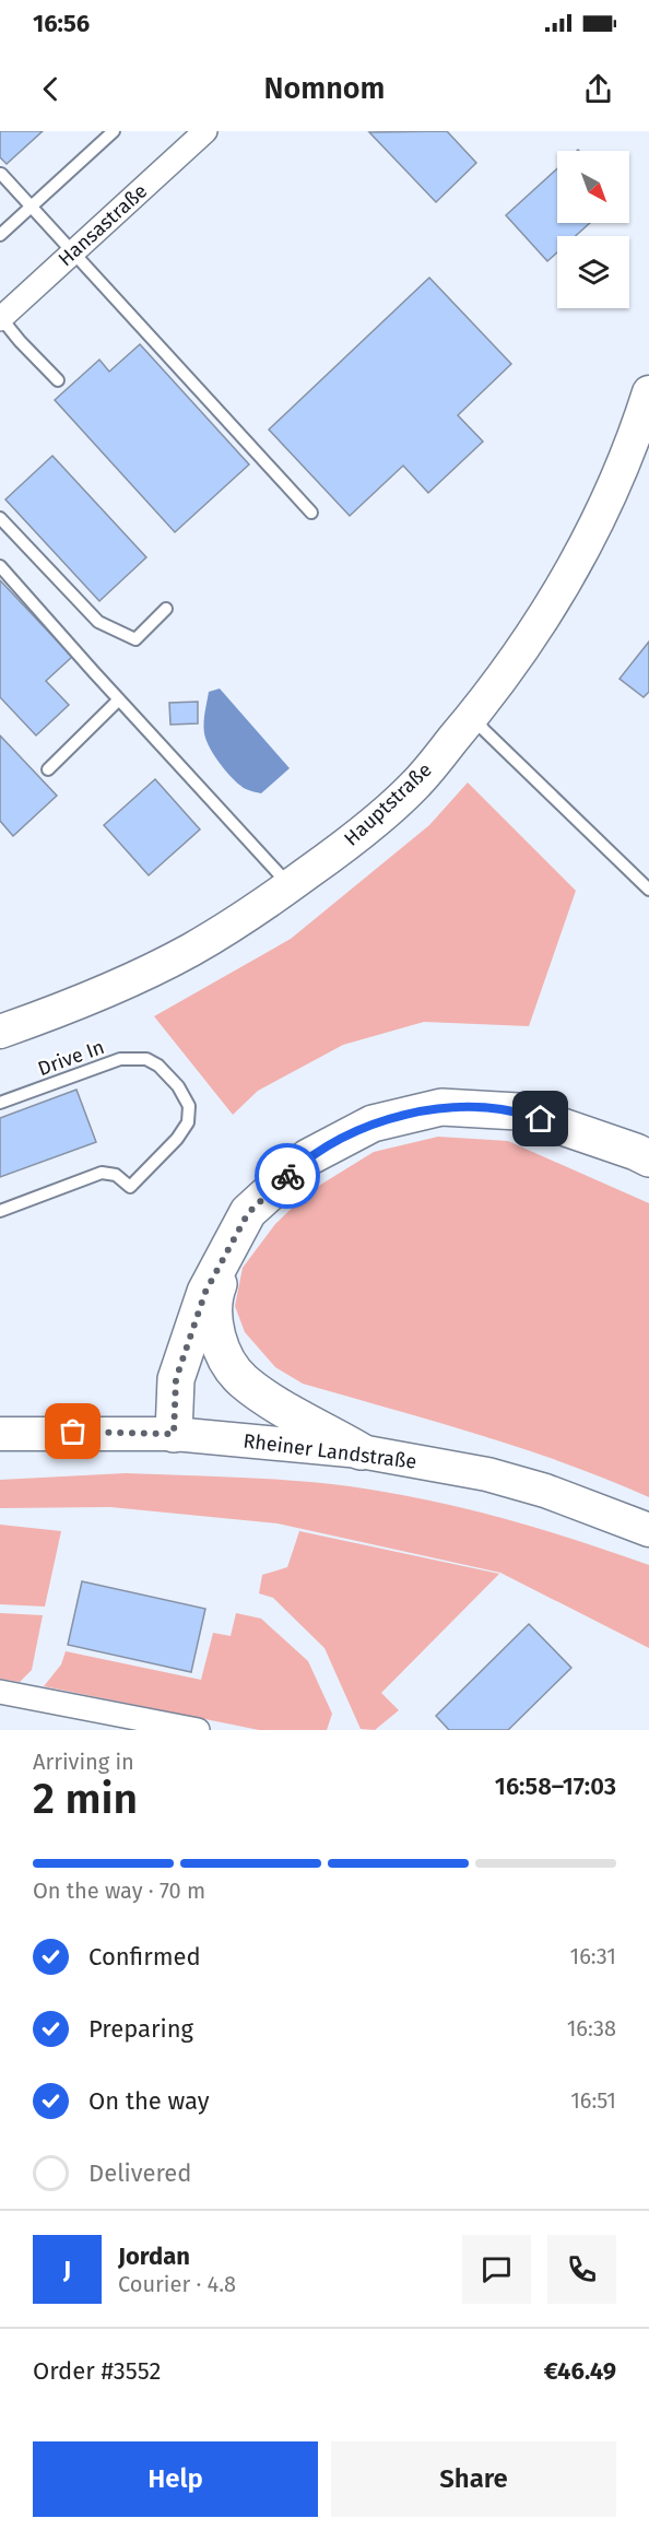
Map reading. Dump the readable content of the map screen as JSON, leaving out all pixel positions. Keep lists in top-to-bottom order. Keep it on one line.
{"streets":{"street":["Hansastraße","Hauptstraße","Rheiner Landstraße"],"lane":["Drive In"]},"north":"bottom right","page":{"status":"16:56","header":"Nomnom","heading":["2 min","Arriving in","16:58–17:03"],"panel":["Jordan","Courier · 4.8","Order #3552","€46.49"],"bar":"On the way · 70 m","list":[["Confirmed","16:31"],["Preparing","16:38"],["On the way","16:51"],"Delivered"],"round":"J","buttons":["Help","Share"]}}
